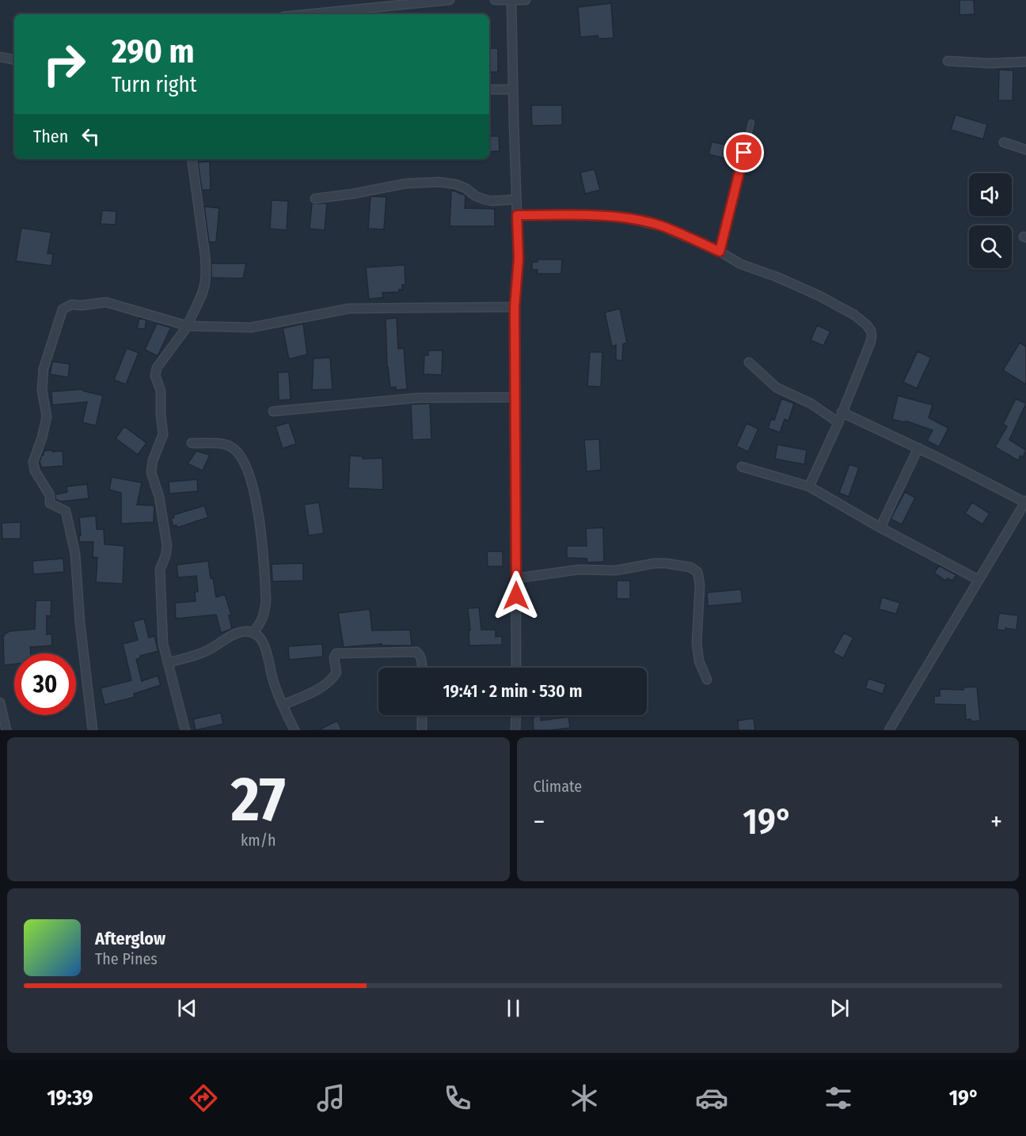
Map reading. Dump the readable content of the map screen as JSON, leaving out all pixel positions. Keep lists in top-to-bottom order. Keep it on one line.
{"page":{"turn":["290 m","Turn right"],"then":"Then","limit":"30","trip":"19:41 · 2 min · 530 m","tile":[["27","km/h"],"Climate"],"heat":["−","19°","+"],"song":["Afterglow","The Pines"],"tabs":["19:39","19°"]}}
